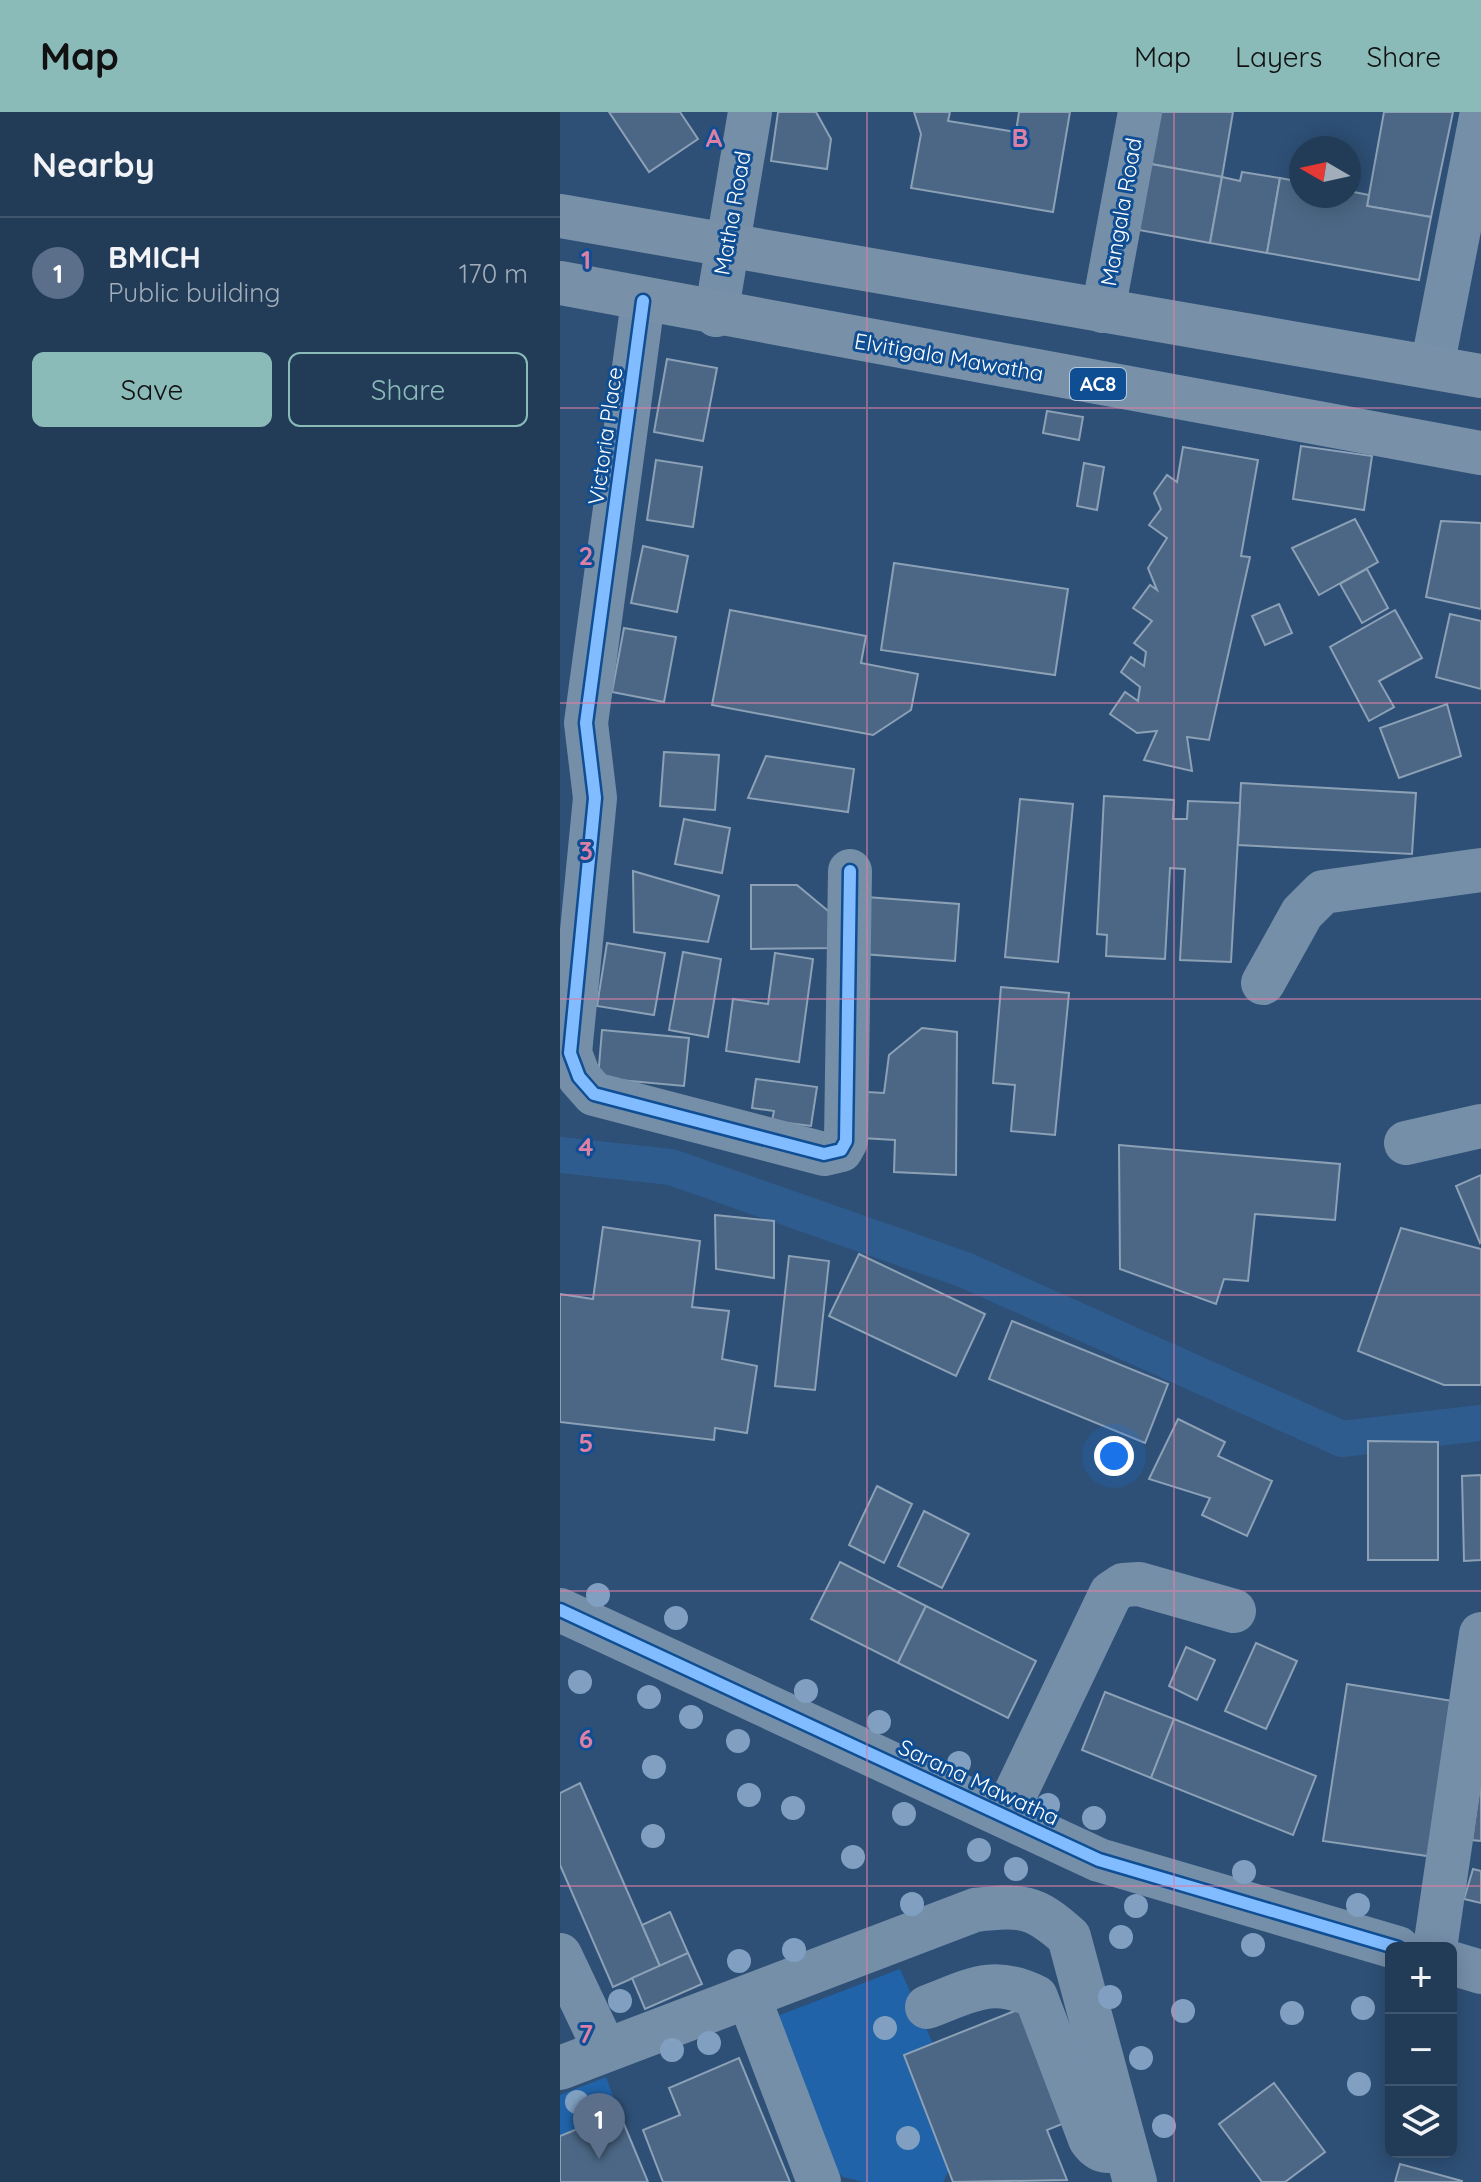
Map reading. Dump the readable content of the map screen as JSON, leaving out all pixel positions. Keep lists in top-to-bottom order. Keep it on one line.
{"streets":{"highway":["Elvitigala Mawatha","AC8"],"street":["Mangala Road","Matha Road","Victoria Place","Sarana Mawatha"]},"crossings":[["Matha Road","Elvitigala Mawatha"],["Elvitigala Mawatha","Victoria Place"]],"north":"left","page":{"header":"Map","nav":["Map","Layers","Share"],"heading":"Nearby","list":[{"mark":"1","name":"BMICH","note":"Public building","value":"170 m"}],"buttons":["Save","Share"],"map_buttons":["+","−"],"pins":"1"},"grid":{"columns":["A","B"],"rows":["1","2","3","4","5","6","7"]}}
